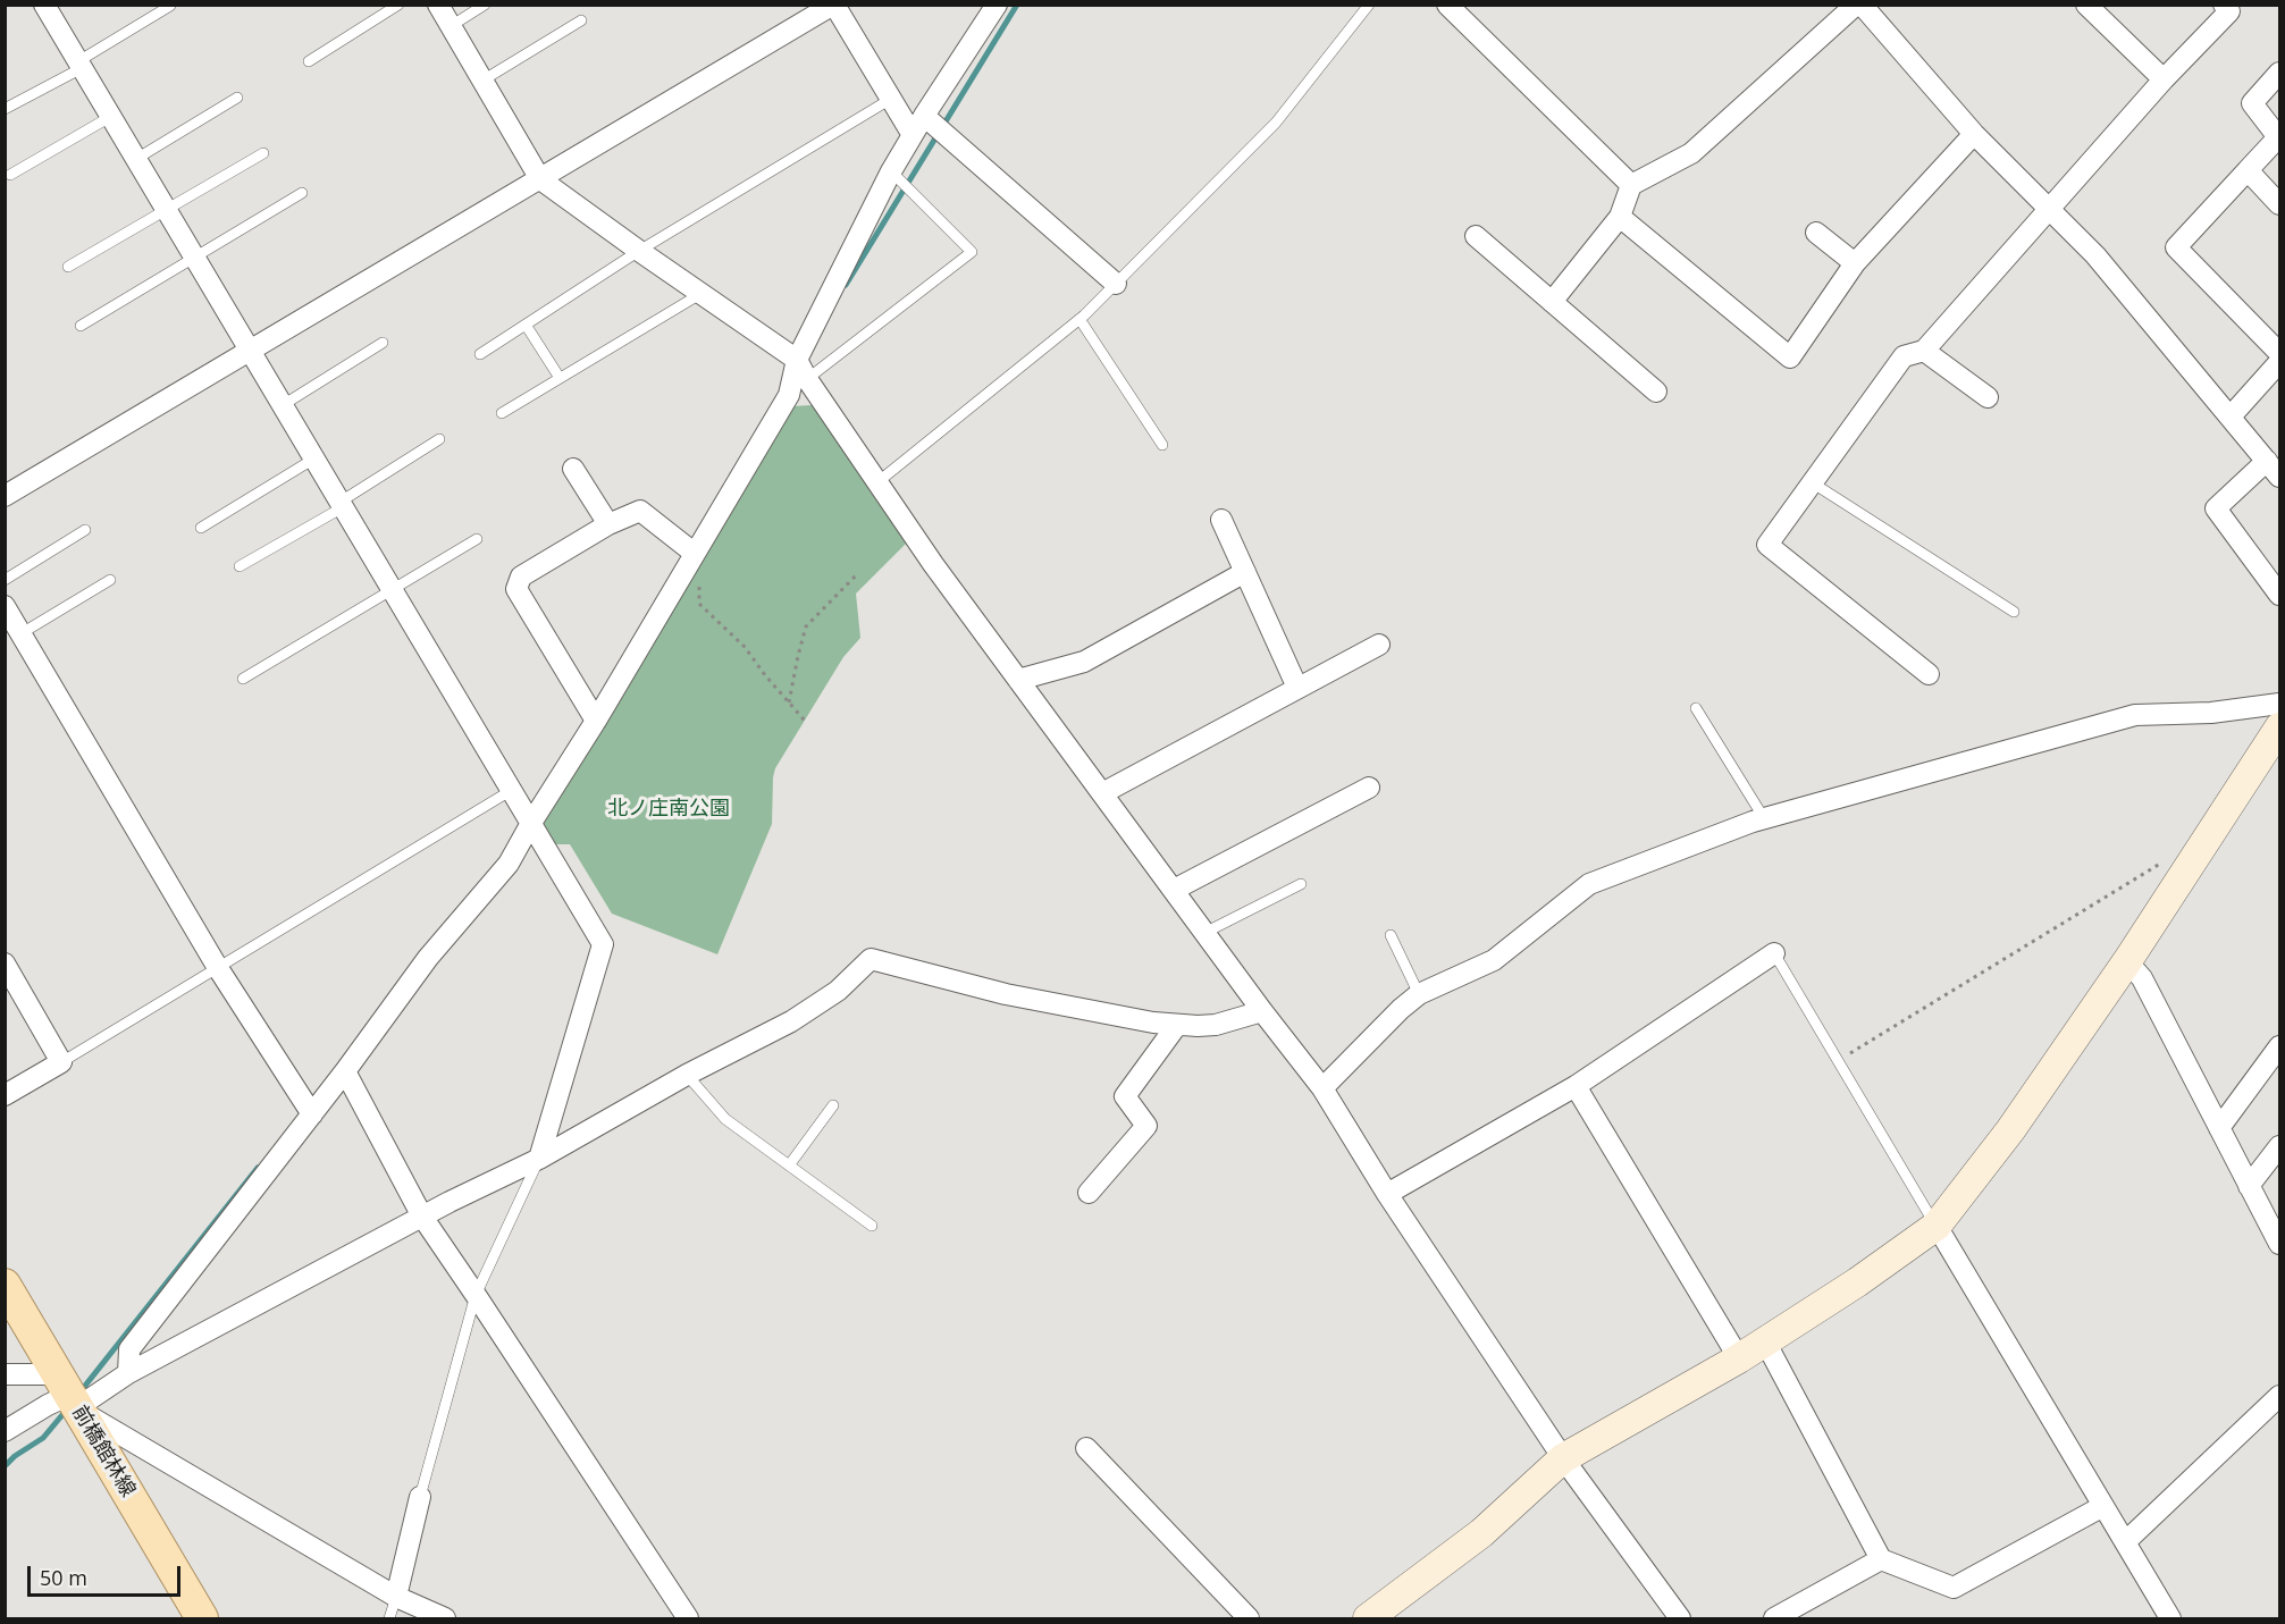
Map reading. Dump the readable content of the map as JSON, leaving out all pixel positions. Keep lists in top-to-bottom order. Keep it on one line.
{"streets":{"main road":["前橋館林線"]},"parks":["北ノ庄南公園"],"scale_bar":"50 m"}
